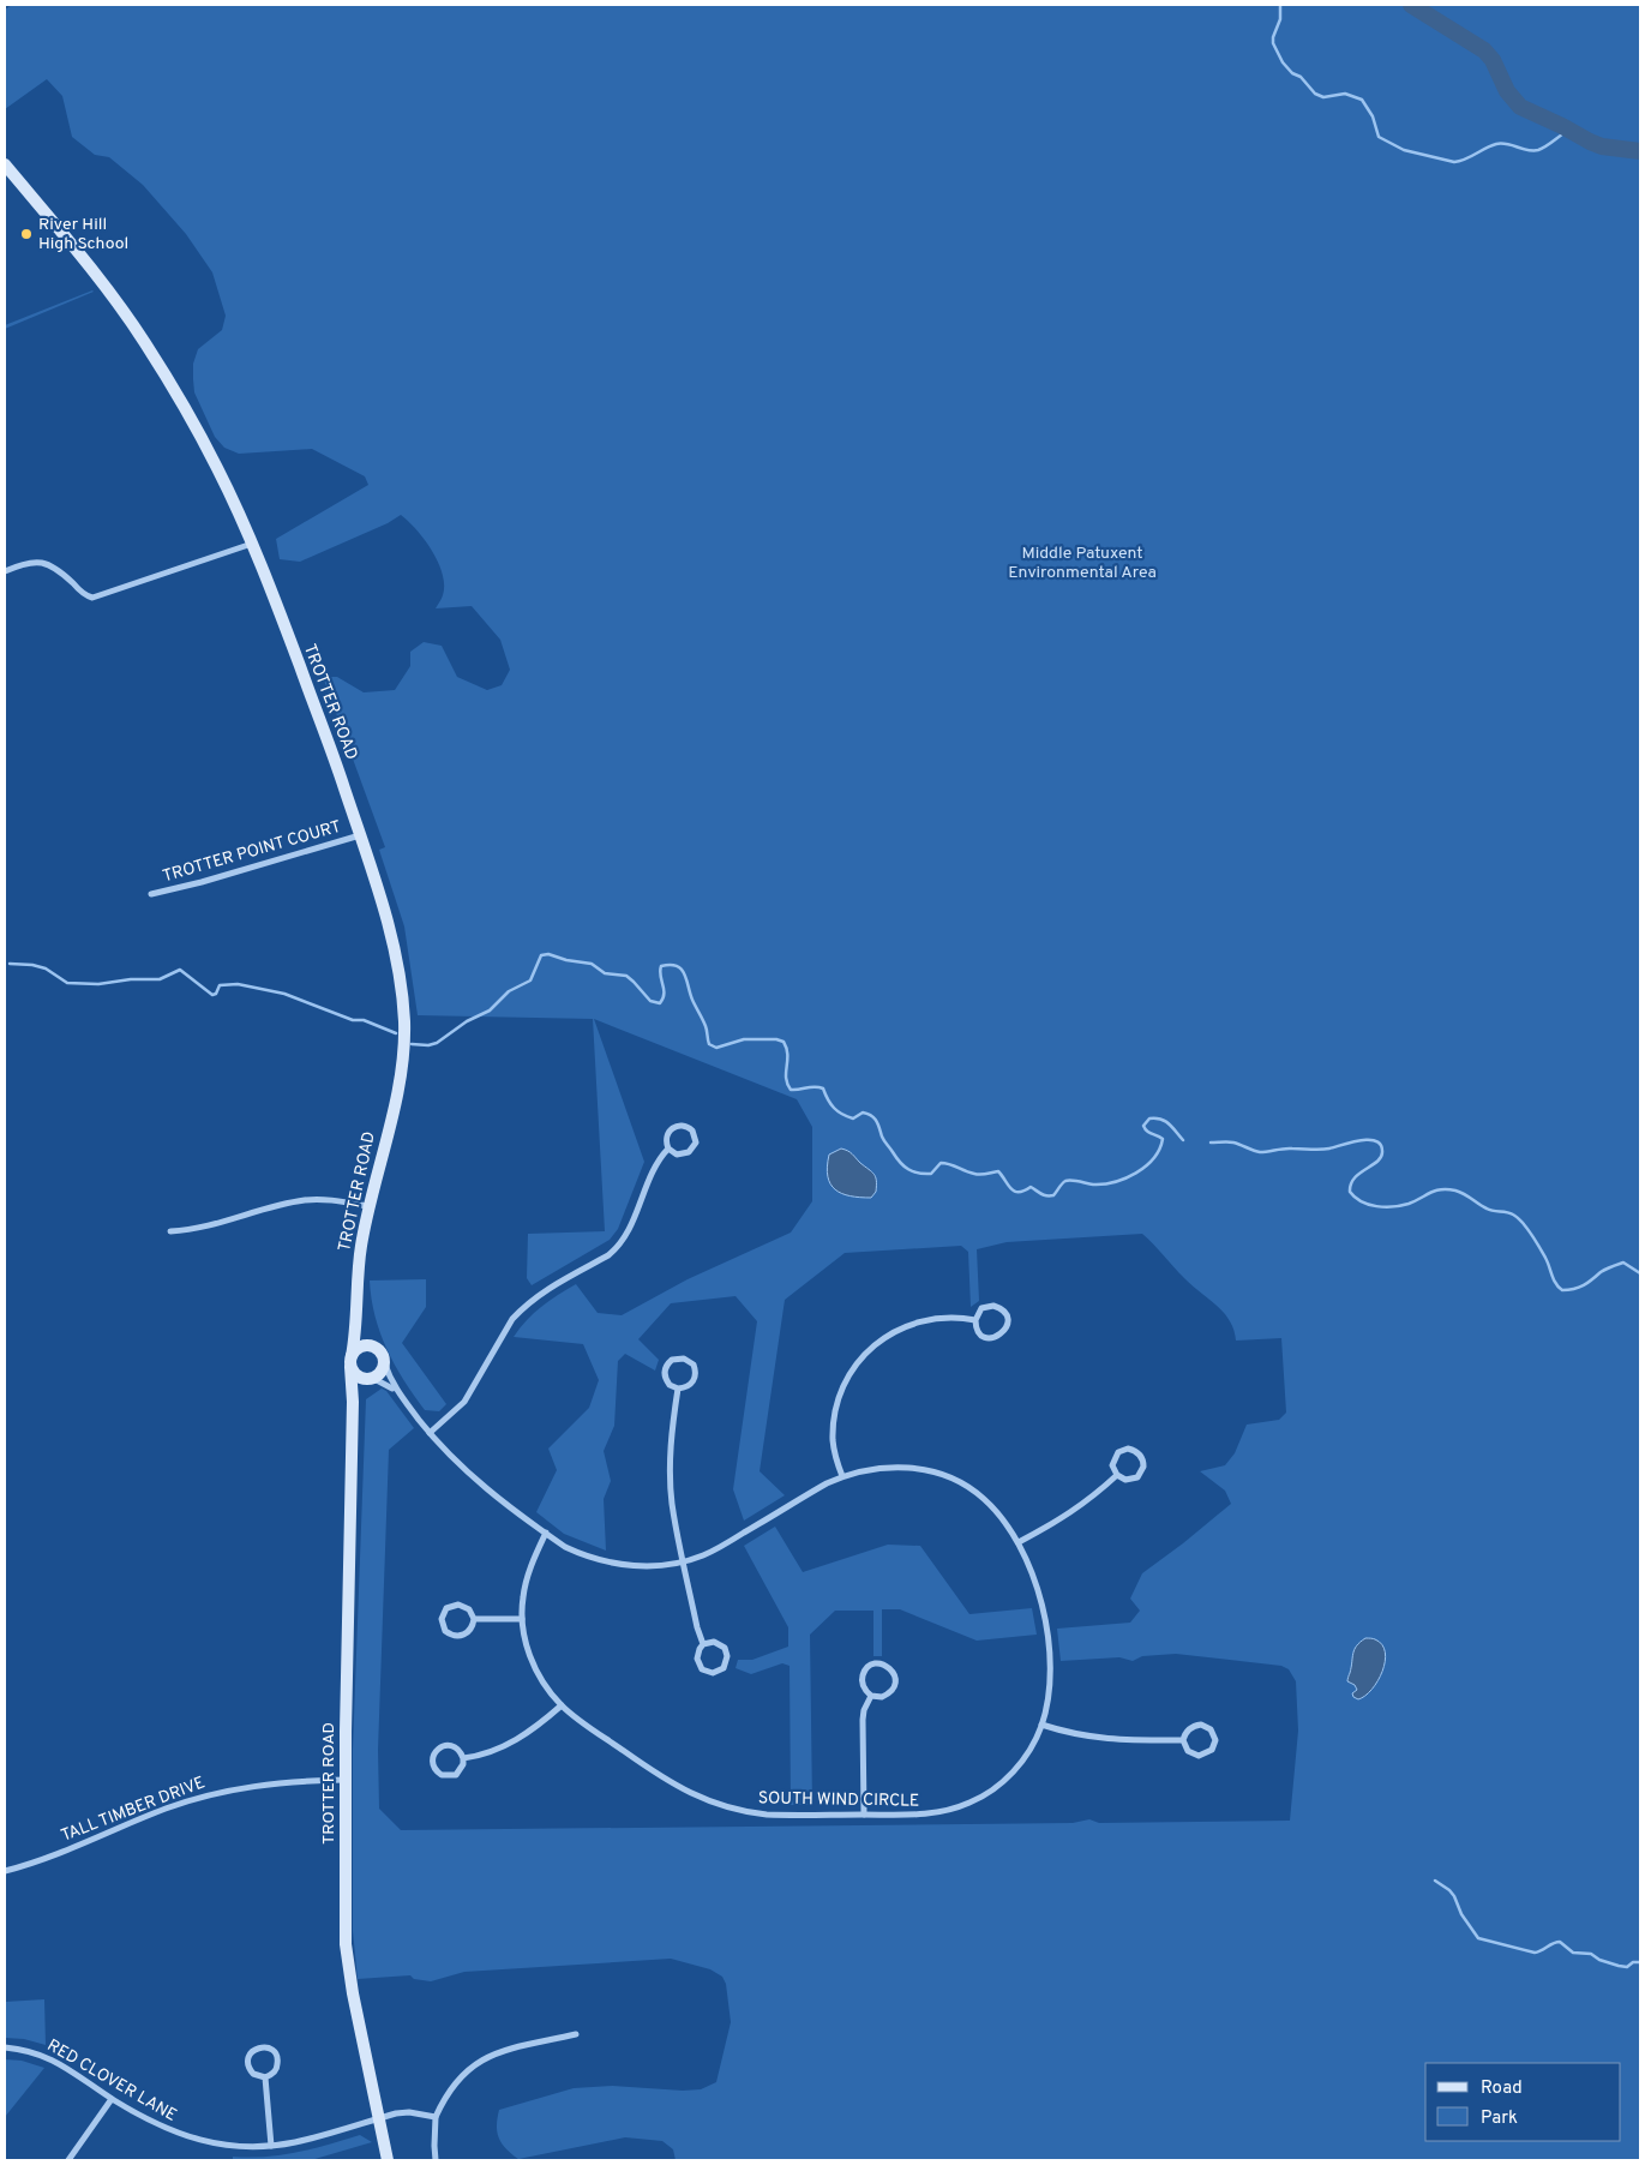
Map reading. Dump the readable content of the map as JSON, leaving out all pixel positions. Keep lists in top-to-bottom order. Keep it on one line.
{"streets":{"street":["TROTTER ROAD","TROTTER POINT COURT","SOUTH WIND CIRCLE","TALL TIMBER DRIVE","RED CLOVER LANE"]},"crossings":[["TROTTER ROAD","TROTTER POINT COURT"],["TROTTER ROAD","SOUTH WIND CIRCLE"],["TROTTER ROAD","TALL TIMBER DRIVE"],["TROTTER ROAD","RED CLOVER LANE"]],"parks":["Middle Patuxent Environmental Area"],"places":["River Hill High School"],"legend":["Road","Park"]}
